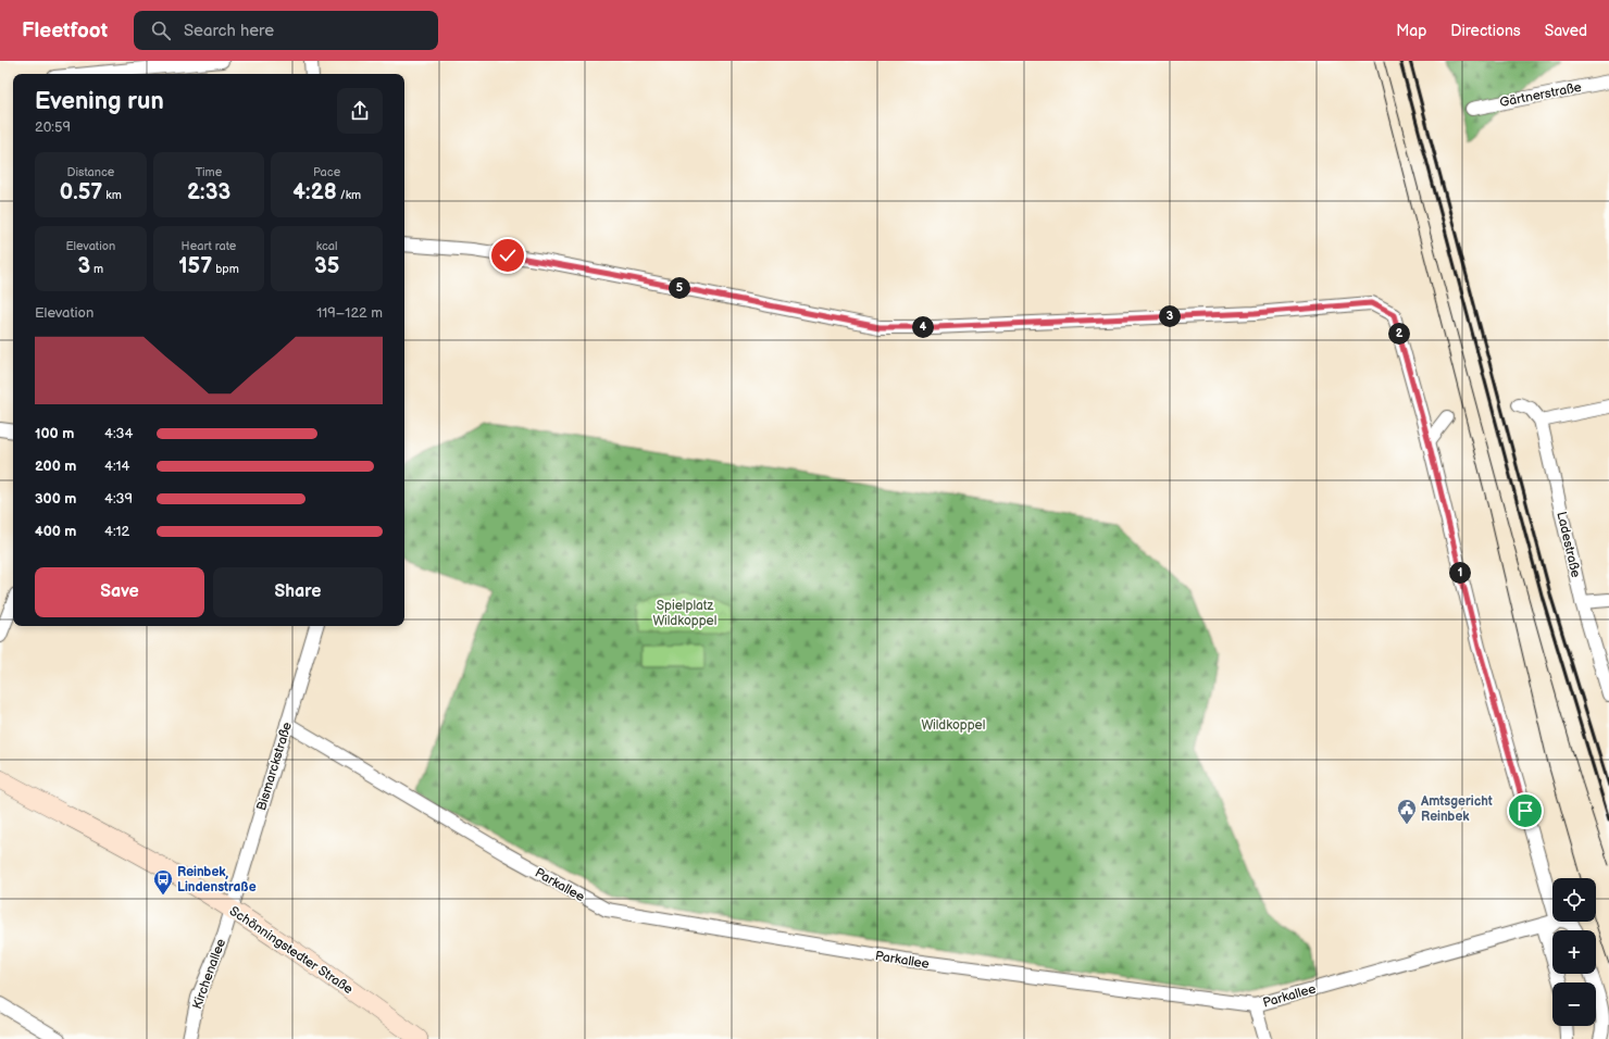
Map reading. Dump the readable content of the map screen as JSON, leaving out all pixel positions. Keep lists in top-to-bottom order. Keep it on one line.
{"streets":{"main road":["Schönningstedter Straße"],"street":["Gärtnerstraße","Ladestraße","Bismarckstraße","Parkallee","Kirchenallee"]},"crossings":[["Bismarckstraße","Parkallee"],["Bismarckstraße","Schönningstedter Straße"],["Bismarckstraße","Kirchenallee"],["Schönningstedter Straße","Kirchenallee"]],"parks":["Spielplatz Wildkoppel","Wildkoppel"],"places":{"public building":["Amtsgericht Reinbek"],"bus stop":["Reinbek, Lindenstraße"]},"page":{"header":"Fleetfoot","search":"Search here","nav":["Map","Directions","Saved"],"heading":["Evening run","20:59"],"stats":[["Distance","0.57 km"],["Time","2:33"],["Pace","4:28 /km"],["Elevation","3 m"],["Heart rate","157 bpm"],["kcal","35"]],"pins":["5","3","4","2","1"],"chart":["Elevation","119–122 m"],"list":[{"name":"100 m","note":"4:34"},{"name":"200 m","note":"4:14"},{"name":"300 m","note":"4:39"},{"name":"400 m","note":"4:12"}],"buttons":["Save","Share"],"map_buttons":["+","−"]}}
